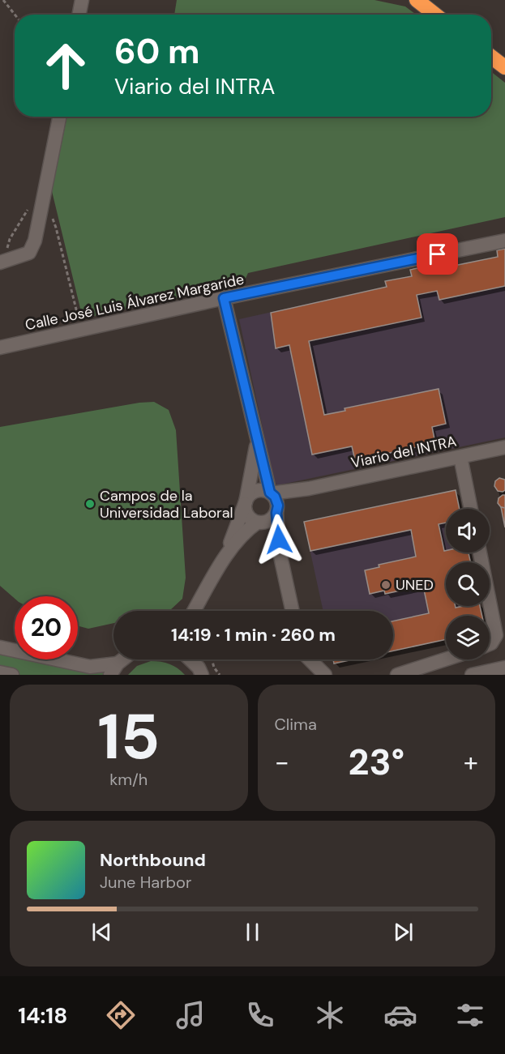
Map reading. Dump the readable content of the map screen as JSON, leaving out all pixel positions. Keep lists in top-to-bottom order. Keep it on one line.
{"streets":{"street":["Calle José Luis Álvarez Margaride","Viario del INTRA"]},"places":["Campos de la Universidad Laboral","UNED"],"page":{"turn":["60 m","Viario del INTRA"],"limit":"20","trip":"14:19 · 1 min · 260 m","tile":[["15","km/h"],"Clima"],"heat":["−","23°","+"],"song":["Northbound","June Harbor"],"tabs":"14:18"}}
